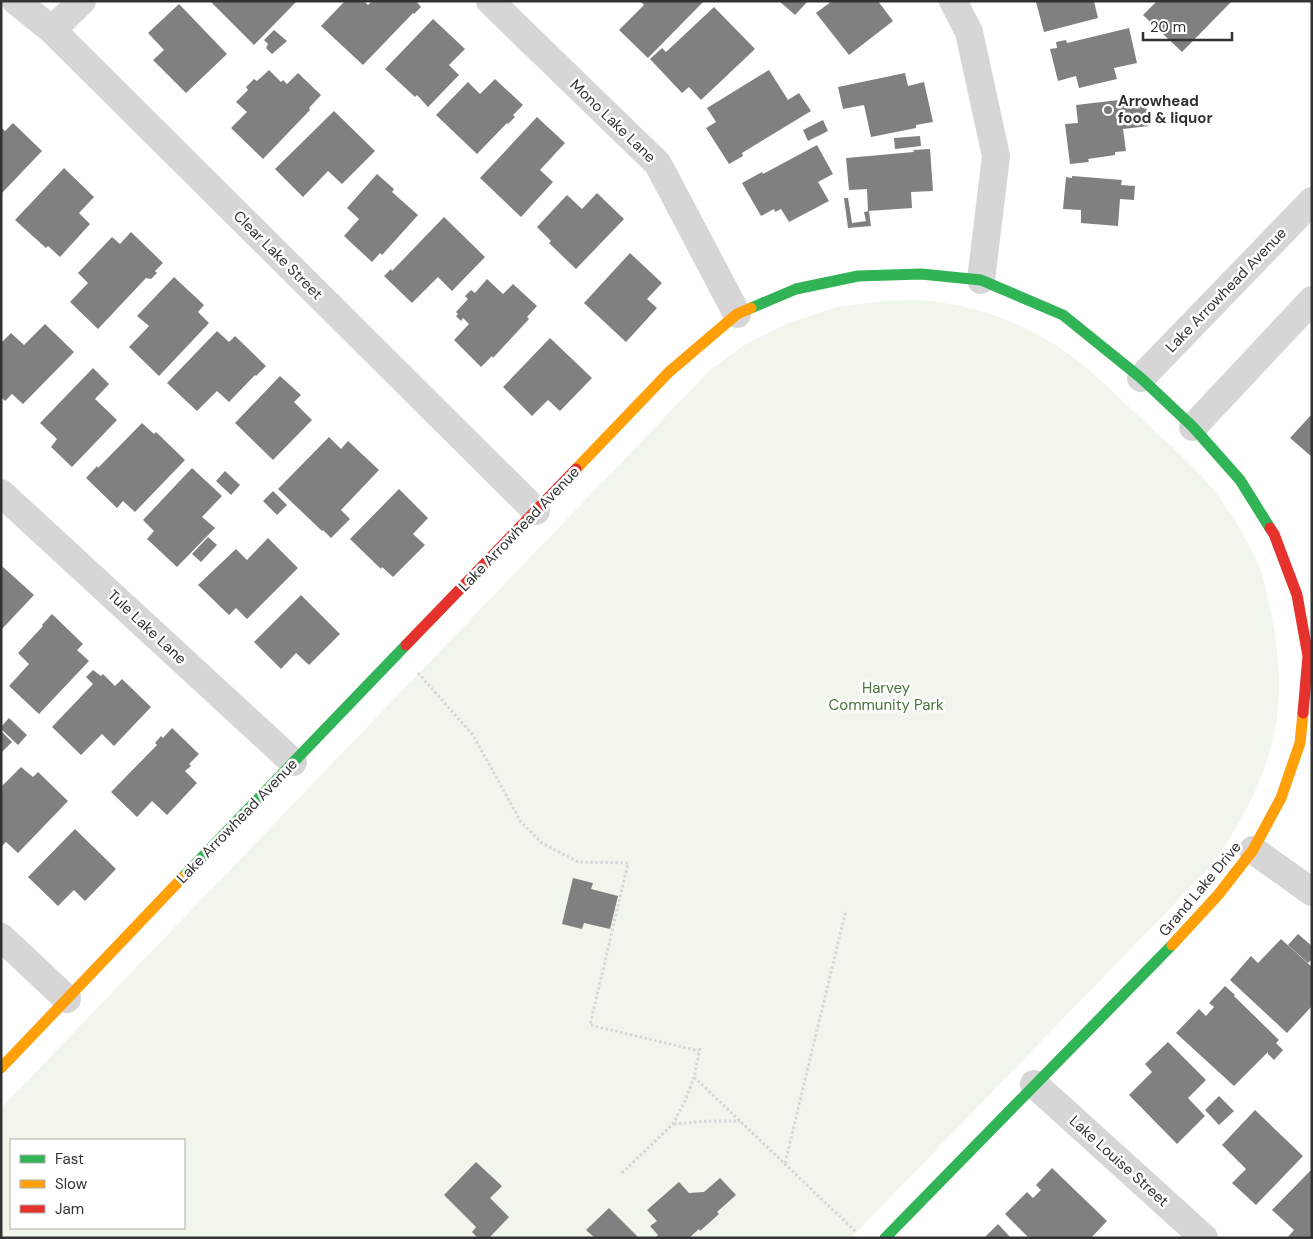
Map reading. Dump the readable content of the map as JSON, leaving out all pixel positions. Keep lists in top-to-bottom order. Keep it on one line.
{"streets":{"street":["Mono Lake Lane","Clear Lake Street","Lake Arrowhead Avenue","Tule Lake Lane","Grand Lake Drive","Lake Louise Street"]},"crossings":[["Mono Lake Lane","Lake Arrowhead Avenue"],["Clear Lake Street","Lake Arrowhead Avenue"],["Lake Arrowhead Avenue","Tule Lake Lane"],["Lake Arrowhead Avenue","Grand Lake Drive"],["Grand Lake Drive","Lake Louise Street"]],"parks":["Harvey Community Park"],"places":["Arrowhead food & liquor"],"legend":["Fast","Slow","Jam"],"scale_bar":"20 m"}
